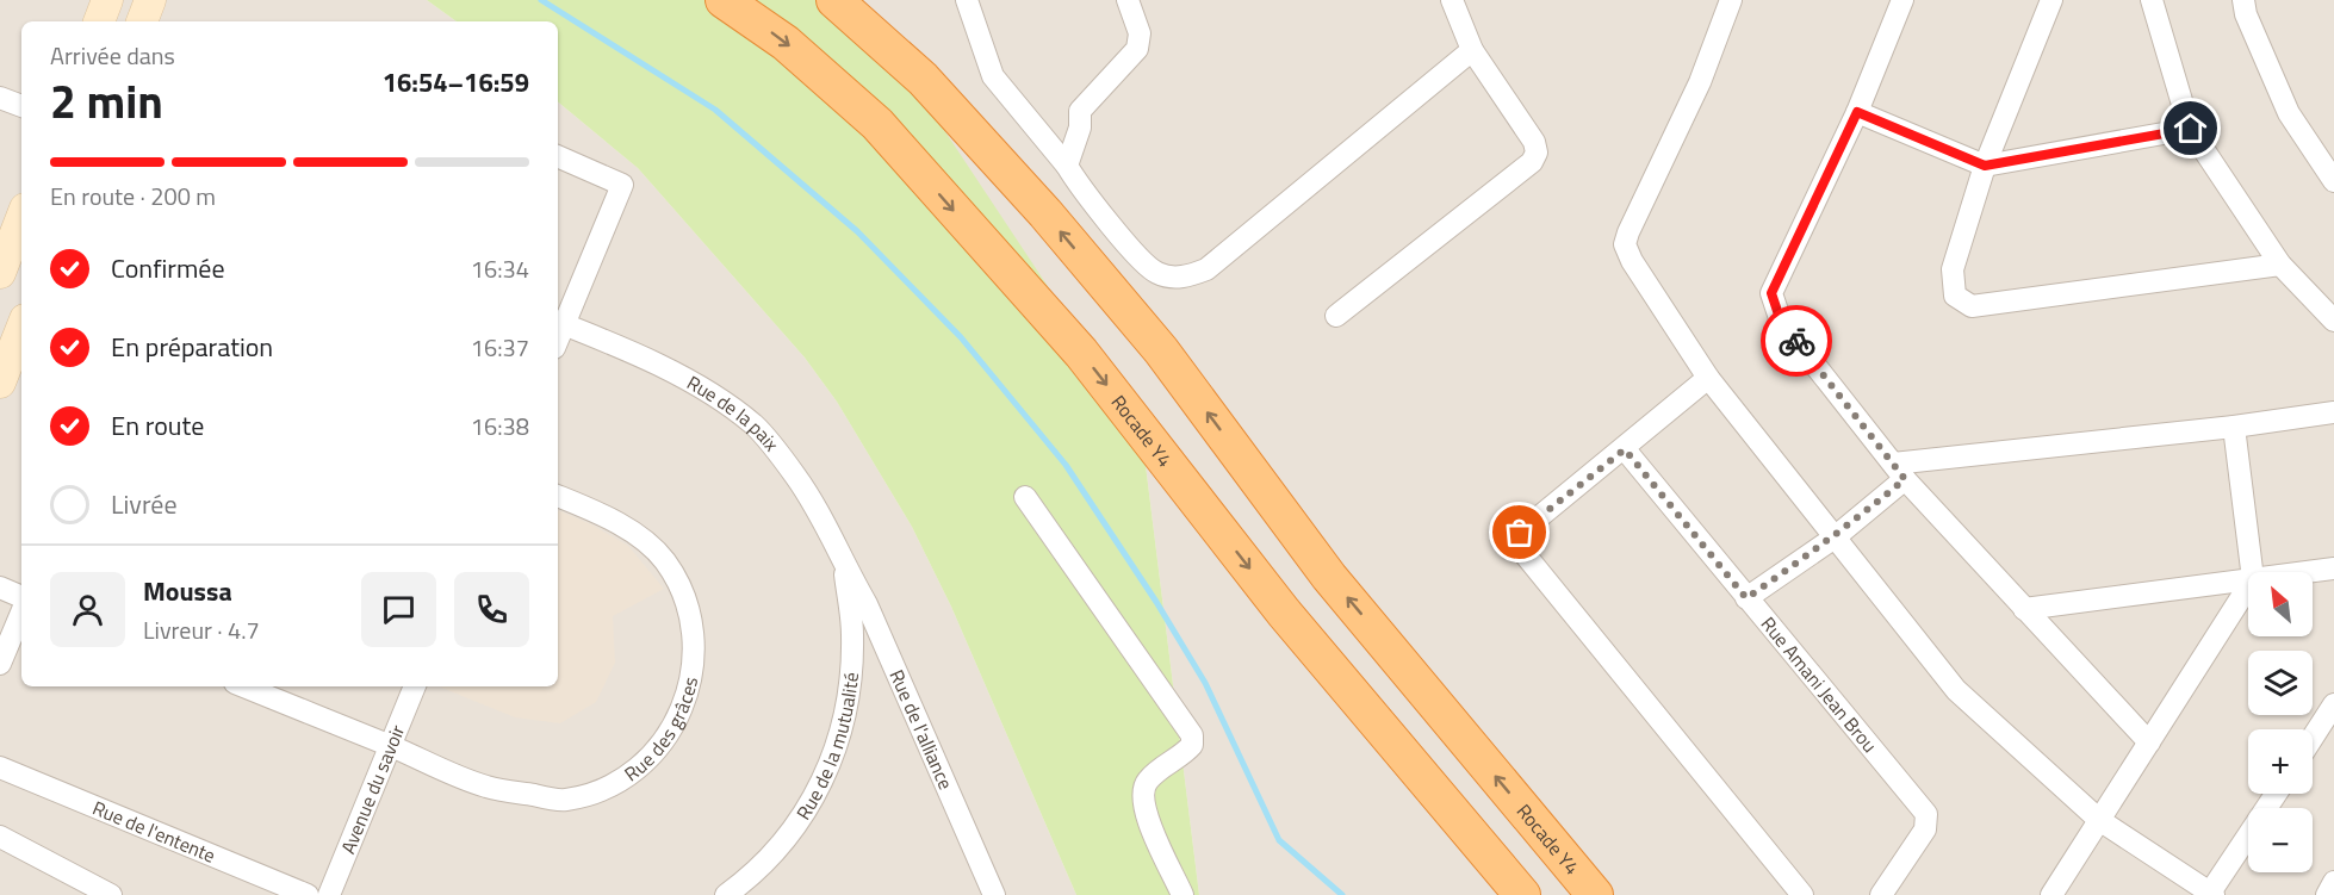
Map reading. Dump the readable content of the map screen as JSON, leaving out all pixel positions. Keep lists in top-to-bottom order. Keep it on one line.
{"streets":{"highway":["Rocade Y4"],"street":["Rue de la paix","Rue Amani Jean Brou","Rue des grâces","Rue de l'alliance","Rue de la mutualité","Avenue du savoir","Rue de l'entente"]},"crossings":[["Rue de la paix","Rue de l'alliance"],["Rue de la paix","Rue de la mutualité"],["Rue des grâces","Avenue du savoir"],["Rue de l'alliance","Rue de la mutualité"]],"north":"top left","page":{"heading":["2 min","Arrivée dans","16:54–16:59"],"panel":["Moussa","Livreur · 4.7"],"bar":"En route · 200 m","list":[["Confirmée","16:34"],["En préparation","16:37"],["En route","16:38"],"Livrée"],"map_buttons":["+","−"]}}
